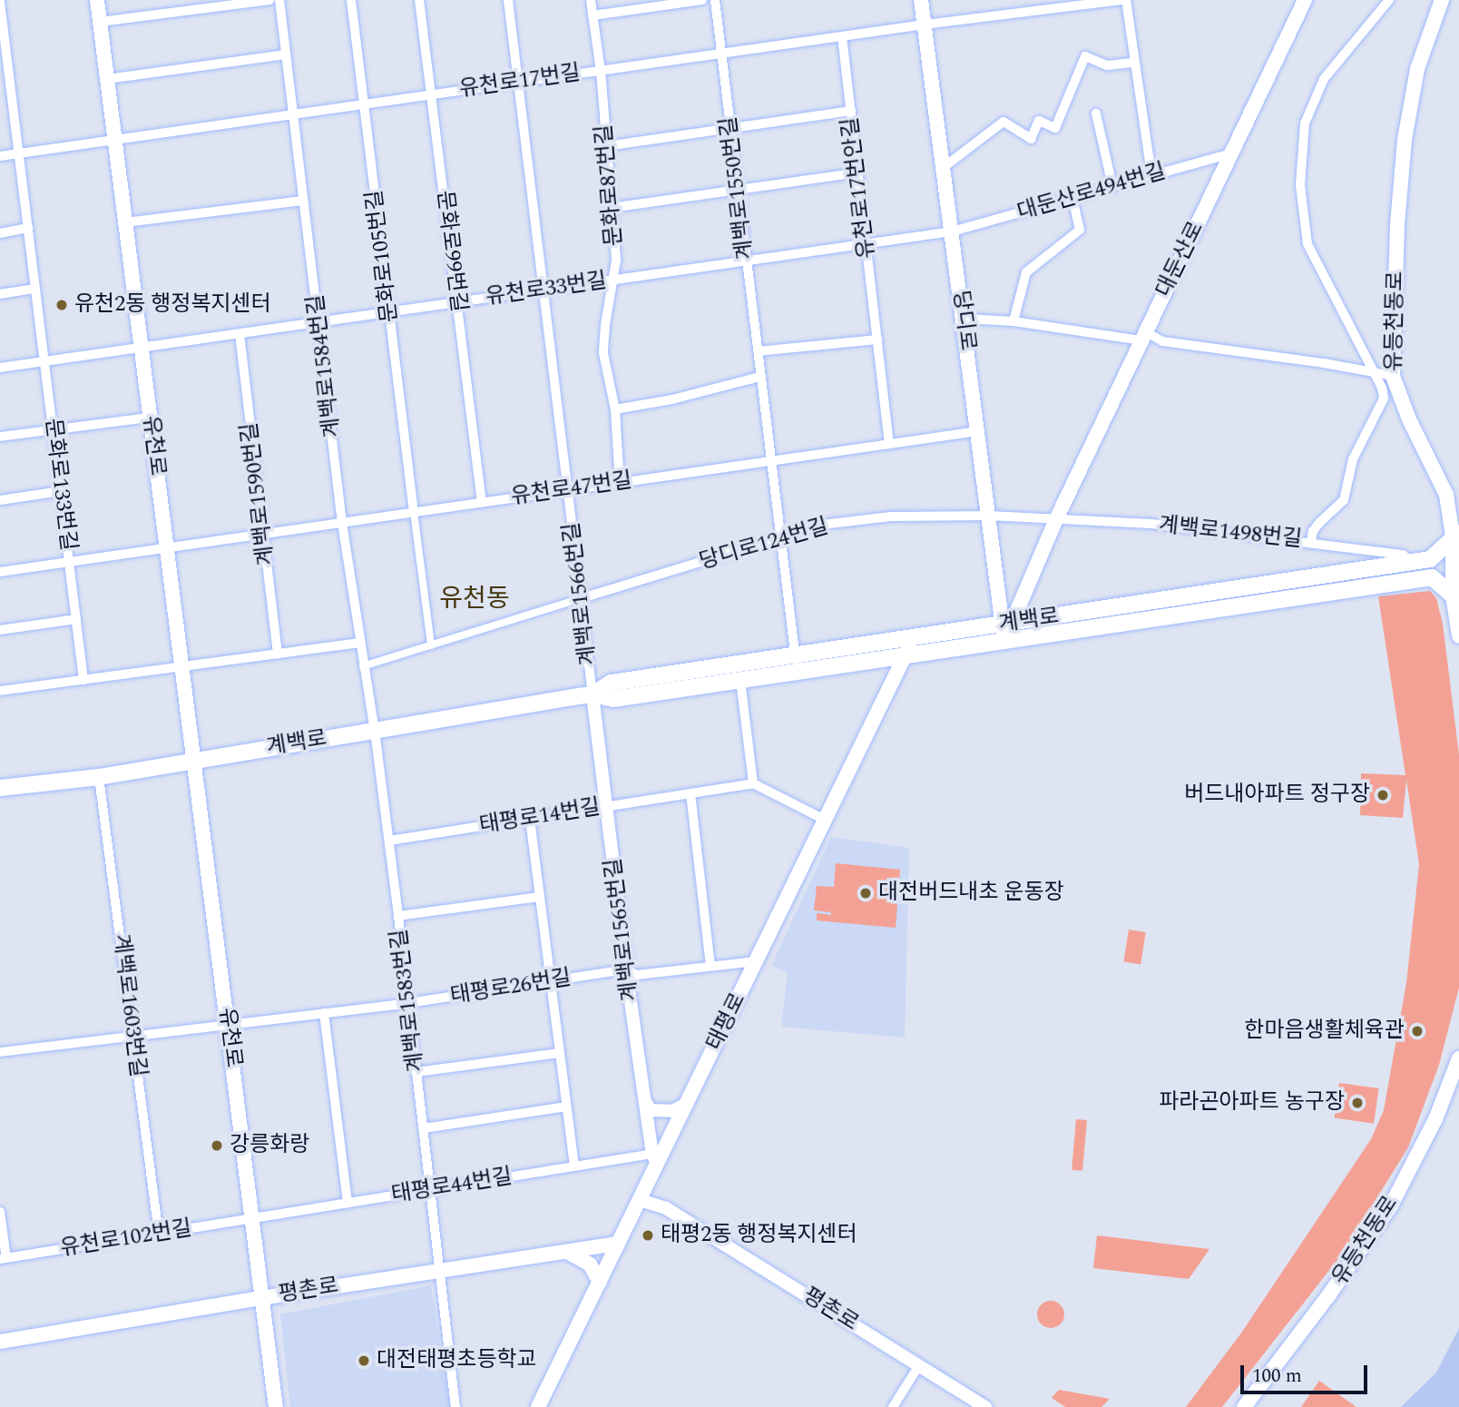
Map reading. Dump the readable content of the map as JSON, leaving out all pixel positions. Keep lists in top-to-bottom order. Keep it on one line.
{"streets":{"main road":["대둔산로","당디로","유등천동로","유천로","계백로","태평로","평촌로"],"street":["유천로17번길","문화로87번길","계백로1550번길","유천로17번안길","대둔산로494번길","문화로99번길","문화로105번길","유천로33번길","계백로1584번길","문화로133번길","유천로47번길","계백로1590번길","계백로1498번길","당디로124번길","계백로1566번길","태평로14번길","계백로1565번길","태평로26번길","계백로1583번길","계백로1603번길","태평로44번길","유천로102번길"]},"crossings":[["유천로17번길","문화로87번길"],["유천로17번길","계백로1550번길"],["유천로17번길","유천로17번안길"],["유천로17번길","문화로99번길"],["유천로17번길","문화로105번길"],["유천로17번길","당디로"],["유천로17번길","계백로1584번길"],["유천로17번길","유천로"],["유천로17번길","문화로133번길"],["유천로17번길","계백로1566번길"],["문화로87번길","유천로33번길"],["문화로87번길","유천로47번길"],["계백로1550번길","유천로33번길"],["계백로1550번길","유천로47번길"],["계백로1550번길","당디로124번길"],["계백로1550번길","계백로"],["유천로17번안길","유천로33번길"],["유천로17번안길","유천로47번길"],["대둔산로494번길","대둔산로"],["대둔산로494번길","유천로33번길"],["대둔산로494번길","당디로"],["문화로99번길","유천로33번길"],["문화로99번길","유천로47번길"],["문화로105번길","유천로33번길"],["문화로105번길","유천로47번길"],["대둔산로","당디로"],["대둔산로","계백로1498번길"],["대둔산로","계백로"],["유천로33번길","당디로"],["유천로33번길","계백로1584번길"],["유천로33번길","유천로"],["유천로33번길","문화로133번길"],["유천로33번길","계백로1590번길"],["유천로33번길","계백로1566번길"],["당디로","유천로47번길"],["당디로","당디로124번길"],["당디로","계백로"],["유등천동로","계백로"],["계백로1584번길","유천로47번길"],["계백로1584번길","계백로"],["계백로1584번길","계백로1583번길"],["유천로","유천로47번길"],["유천로","계백로"],["유천로","태평로26번길"],["유천로","태평로44번길"],["유천로","유천로102번길"],["유천로","평촌로"],["문화로133번길","유천로47번길"],["유천로47번길","계백로1590번길"],["유천로47번길","계백로1566번길"],["당디로124번길","계백로1566번길"],["계백로1566번길","계백로"],["계백로1566번길","계백로1565번길"],["계백로","계백로1565번길"],["계백로","계백로1583번길"],["계백로","계백로1603번길"],["계백로","태평로"],["태평로14번길","계백로1565번길"],["태평로14번길","계백로1583번길"],["계백로1565번길","태평로26번길"],["계백로1565번길","태평로"],["계백로1565번길","태평로44번길"],["태평로26번길","계백로1583번길"],["태평로26번길","계백로1603번길"],["태평로26번길","태평로"],["계백로1583번길","태평로44번길"],["계백로1583번길","평촌로"],["계백로1603번길","유천로102번길"],["태평로","태평로44번길"],["태평로","평촌로"],["태평로44번길","유천로102번길"]],"districts":["유천동"],"places":["유천2동 행정복지센터","버드내아파트 정구장","대전버드내초 운동장","한마음생활체육관","파라곤아파트 농구장","강릉화랑","태평2동 행정복지센터","대전태평초등학교"],"scale_bar":"100 m"}
